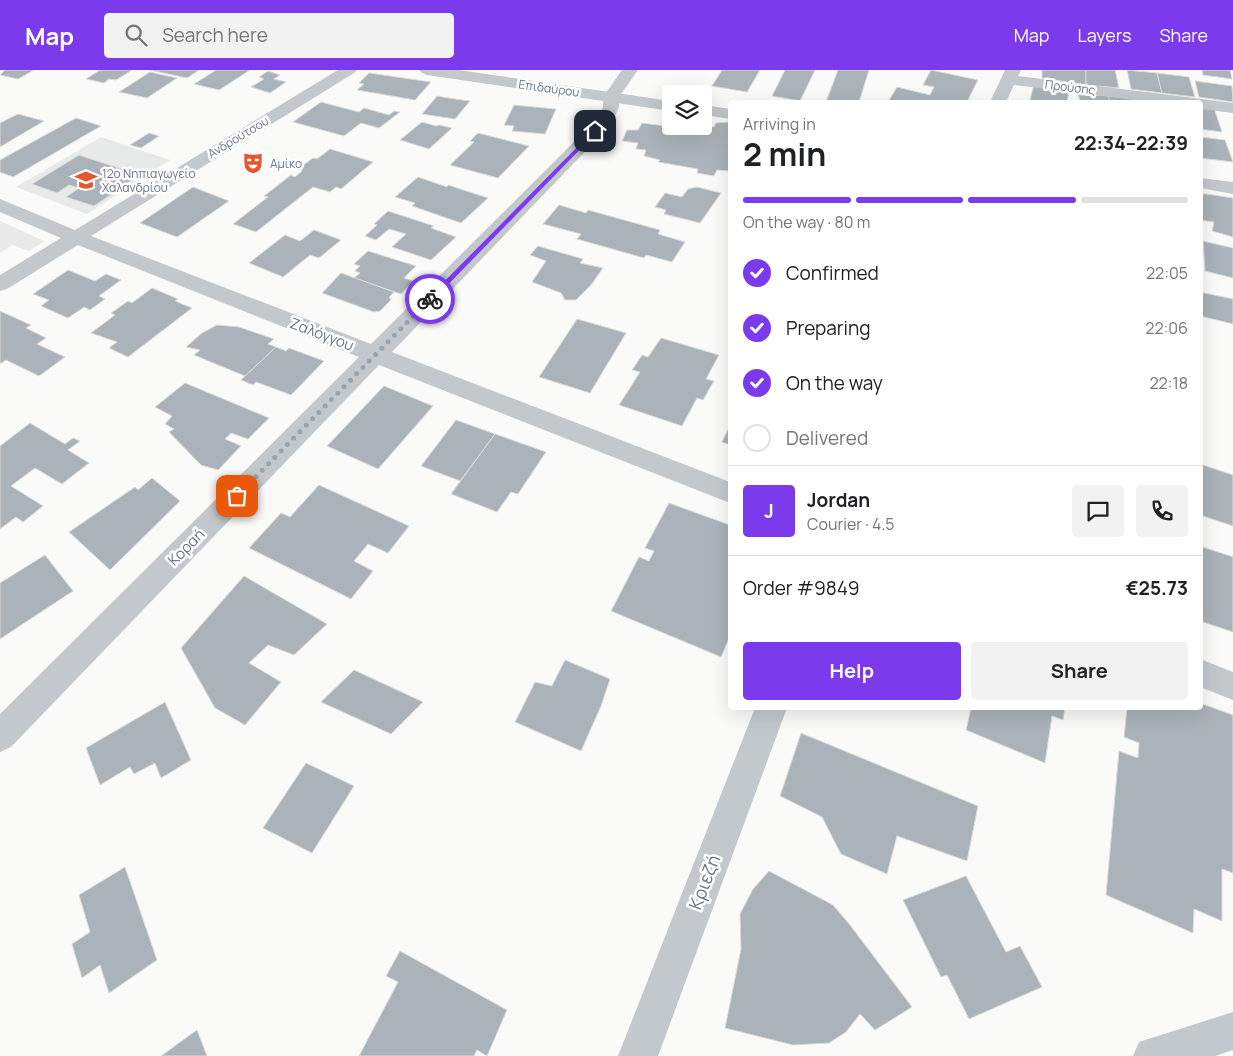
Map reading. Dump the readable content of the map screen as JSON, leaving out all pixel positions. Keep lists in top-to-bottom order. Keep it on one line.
{"streets":{"street":["Προύσης","Επιδαύρου","Ανδρούτσου","Ζαλόγγου","Κοραή","Κριεζή"]},"crossings":[["Επιδαύρου","Κοραή"],["Ανδρούτσου","Ζαλόγγου"],["Ζαλόγγου","Κοραή"]],"places":{"theatre":["Αμίκο"],"school or university":["12ο Νηπιαγωγείο Χαλανδρίου"]},"page":{"header":"Map","search":"Search here","nav":["Map","Layers","Share"],"heading":["2 min","Arriving in","22:34–22:39"],"panel":["Jordan","Courier · 4.5","Order #9849","€25.73"],"bar":"On the way · 80 m","list":[["Confirmed","22:05"],["Preparing","22:06"],["On the way","22:18"],"Delivered"],"round":"J","buttons":["Help","Share"]}}
